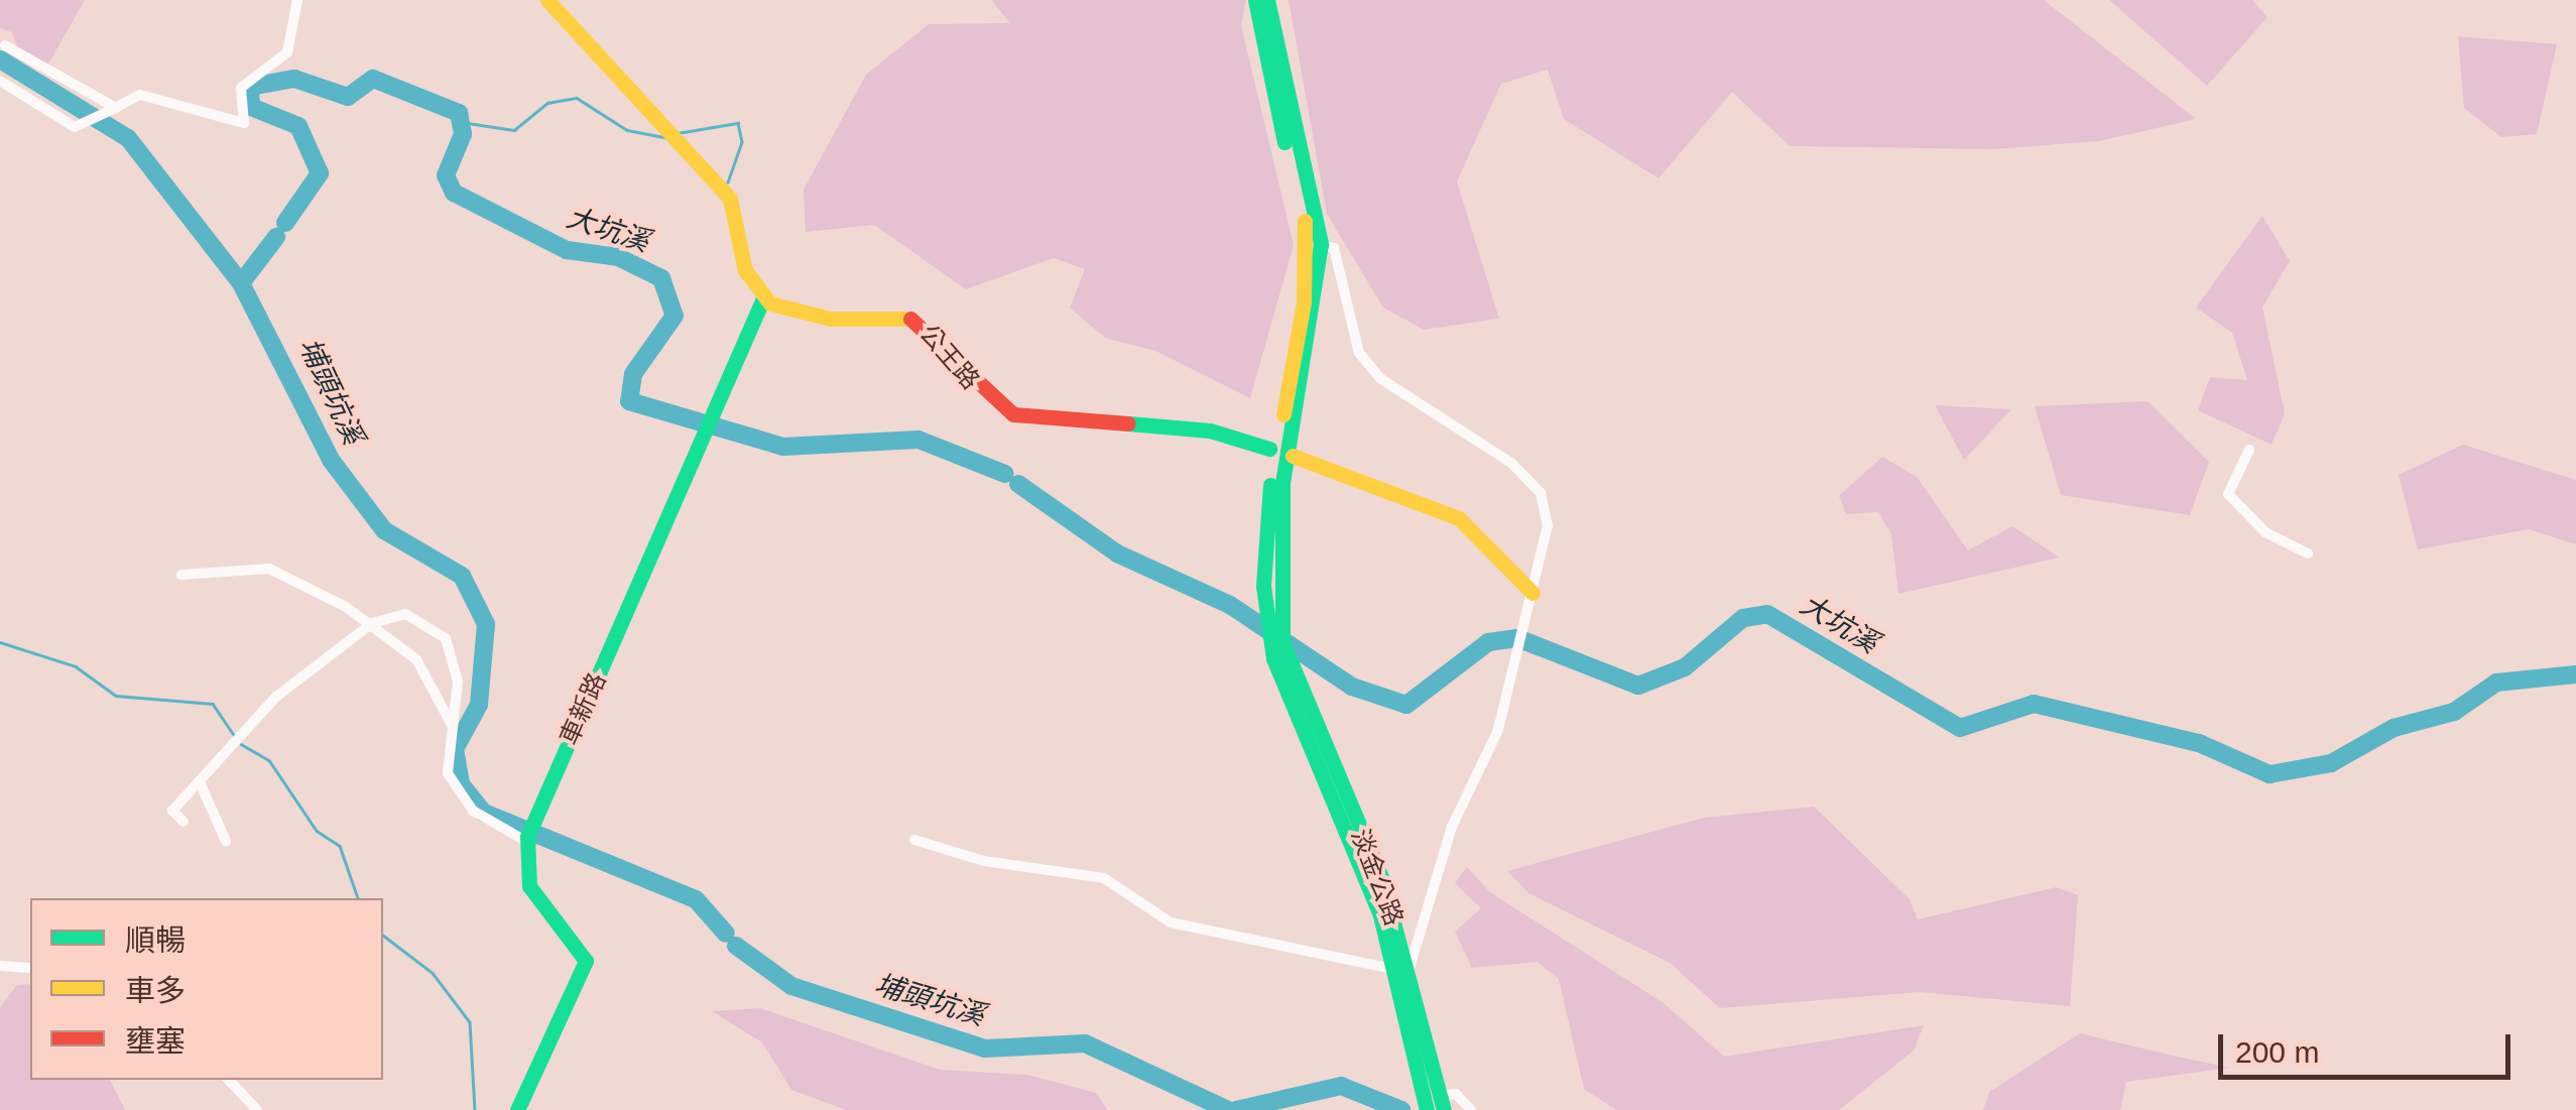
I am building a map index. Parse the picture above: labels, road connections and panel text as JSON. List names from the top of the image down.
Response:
{
  "streets": {
    "street": ["公王路", "車新路", "淡金公路"]
  },
  "crossings": [
    ["公王路", "車新路"],
    ["公王路", "淡金公路"]
  ],
  "water": ["大坑溪", "埔頭坑溪"],
  "legend": ["順暢", "車多", "壅塞"],
  "scale_bar": "200 m"
}
